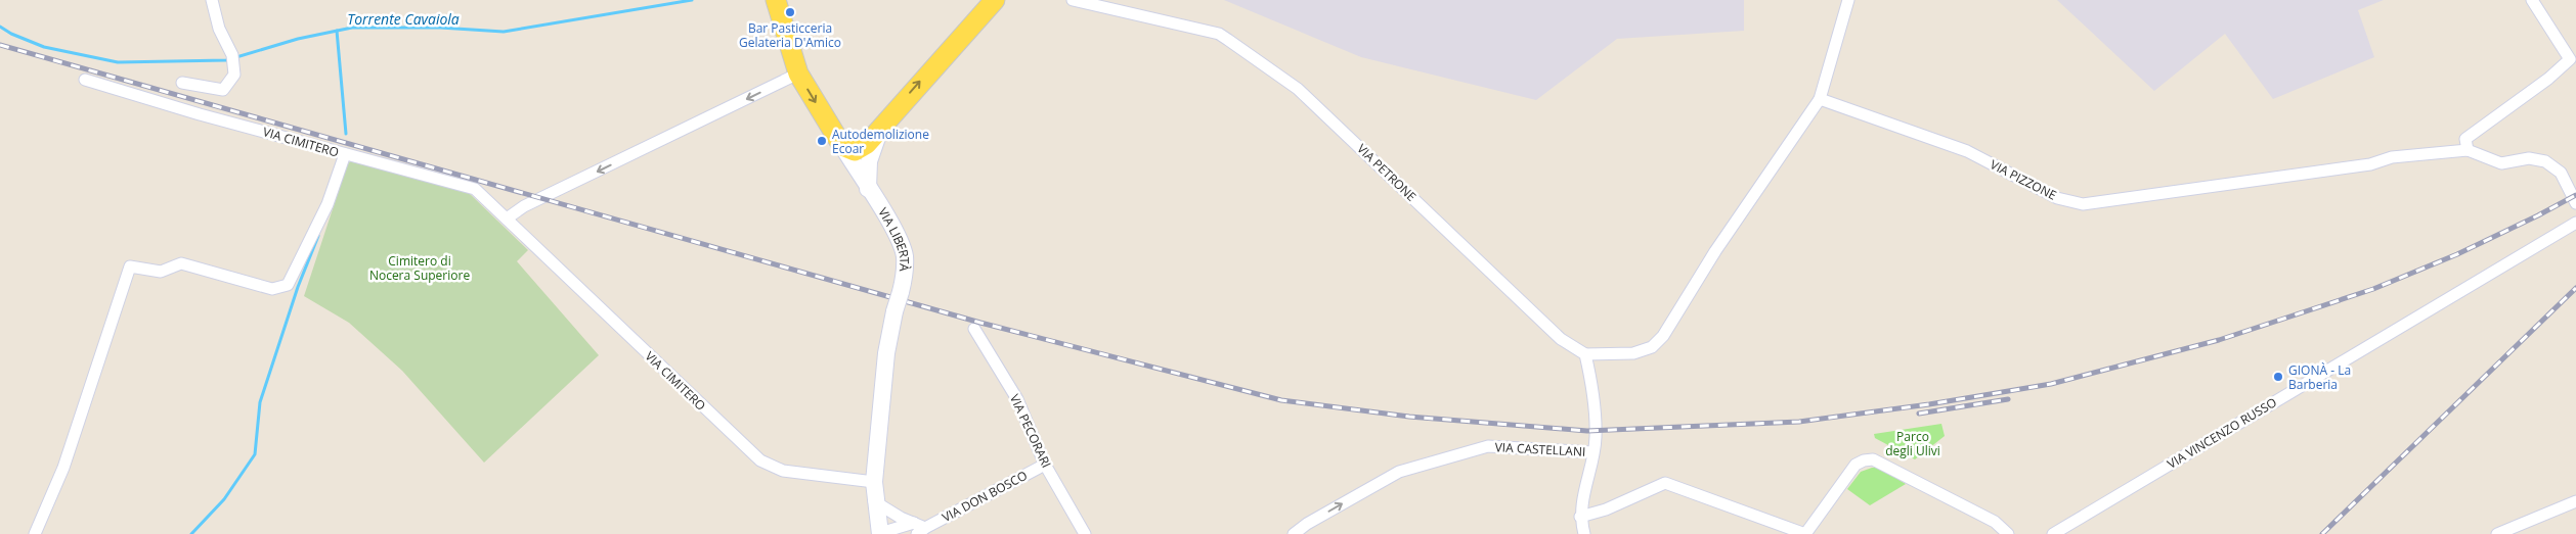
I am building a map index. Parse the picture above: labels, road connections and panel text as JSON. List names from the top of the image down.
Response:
{
  "streets": {
    "main road": ["VIA LIBERTÀ"],
    "street": [
      "VIA CIMITERO",
      "VIA PETRONE",
      "VIA PIZZONE",
      "VIA PECORARI",
      "VIA VINCENZO RUSSO",
      "VIA CASTELLANI",
      "VIA DON BOSCO"
    ]
  },
  "crossings": [
    ["VIA CIMITERO", "VIA LIBERTÀ"],
    ["VIA LIBERTÀ", "VIA DON BOSCO"],
    ["VIA PECORARI", "VIA DON BOSCO"]
  ],
  "one_way": ["VIA CASTELLANI"],
  "water": ["Torrente Cavaiola"],
  "parks": ["Cimitero di Nocera Superiore", "Parco degli Ulivi"],
  "places": ["Bar Pasticceria Gelateria D'Amico", "Autodemolizione Ecoar", "GIONÀ - La Barberia"]
}
